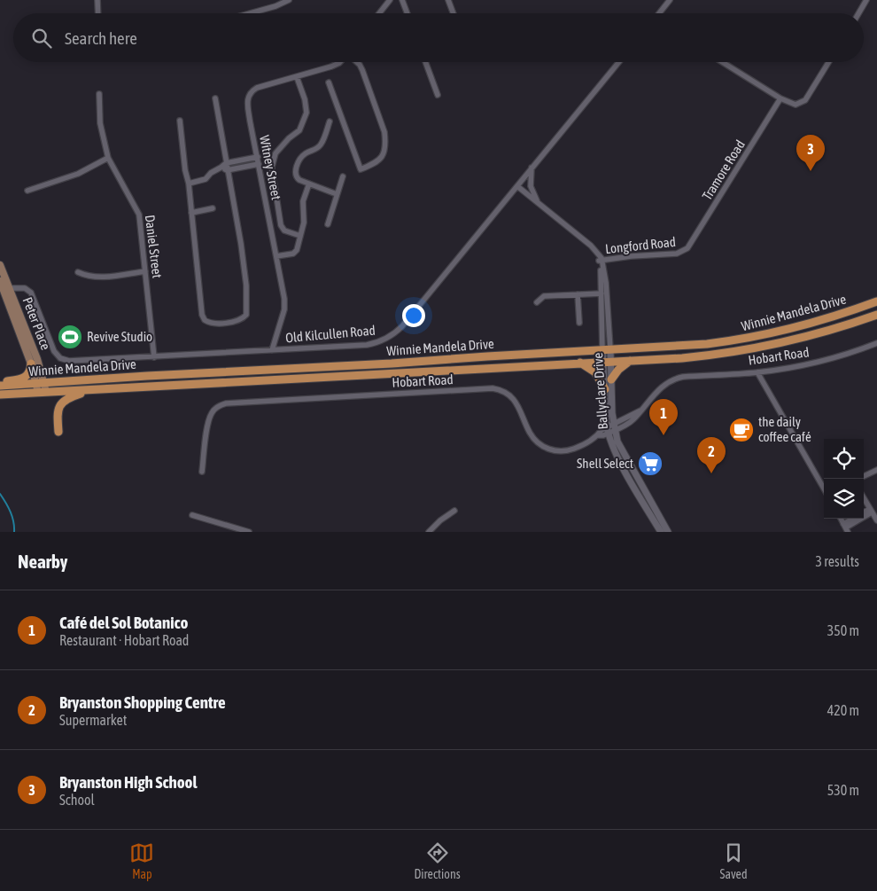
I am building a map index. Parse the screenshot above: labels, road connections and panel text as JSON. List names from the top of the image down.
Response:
{
  "streets": {
    "main road": ["Winnie Mandela Drive", "Peter Place"],
    "street": [
      "Witney Street",
      "Tramore Road",
      "Longford Road",
      "Daniel Street",
      "Old Kilcullen Road",
      "Hobart Road",
      "Ballyclare Drive"
    ]
  },
  "crossings": [
    ["Witney Street", "Old Kilcullen Road"],
    ["Tramore Road", "Longford Road"],
    ["Longford Road", "Ballyclare Drive"],
    ["Daniel Street", "Old Kilcullen Road"],
    ["Winnie Mandela Drive", "Peter Place"],
    ["Winnie Mandela Drive", "Ballyclare Drive"],
    ["Peter Place", "Old Kilcullen Road"],
    ["Hobart Road", "Ballyclare Drive"]
  ],
  "places": {
    "sports": ["Revive Studio"],
    "cafe": ["the daily coffee café"],
    "supermarket": ["Shell Select"]
  },
  "page": {
    "search": "Search here",
    "pins": ["3", "1", "2"],
    "heading": ["Nearby", "3 results"],
    "list": [
      {
        "mark": "1",
        "name": "Café del Sol Botanico",
        "note": "Restaurant · Hobart Road",
        "value": "350 m"
      },
      {
        "mark": "2",
        "name": "Bryanston Shopping Centre",
        "note": "Supermarket",
        "value": "420 m"
      },
      {
        "mark": "3",
        "name": "Bryanston High School",
        "note": "School",
        "value": "530 m"
      }
    ],
    "nav": ["Map", "Directions", "Saved"]
  }
}
